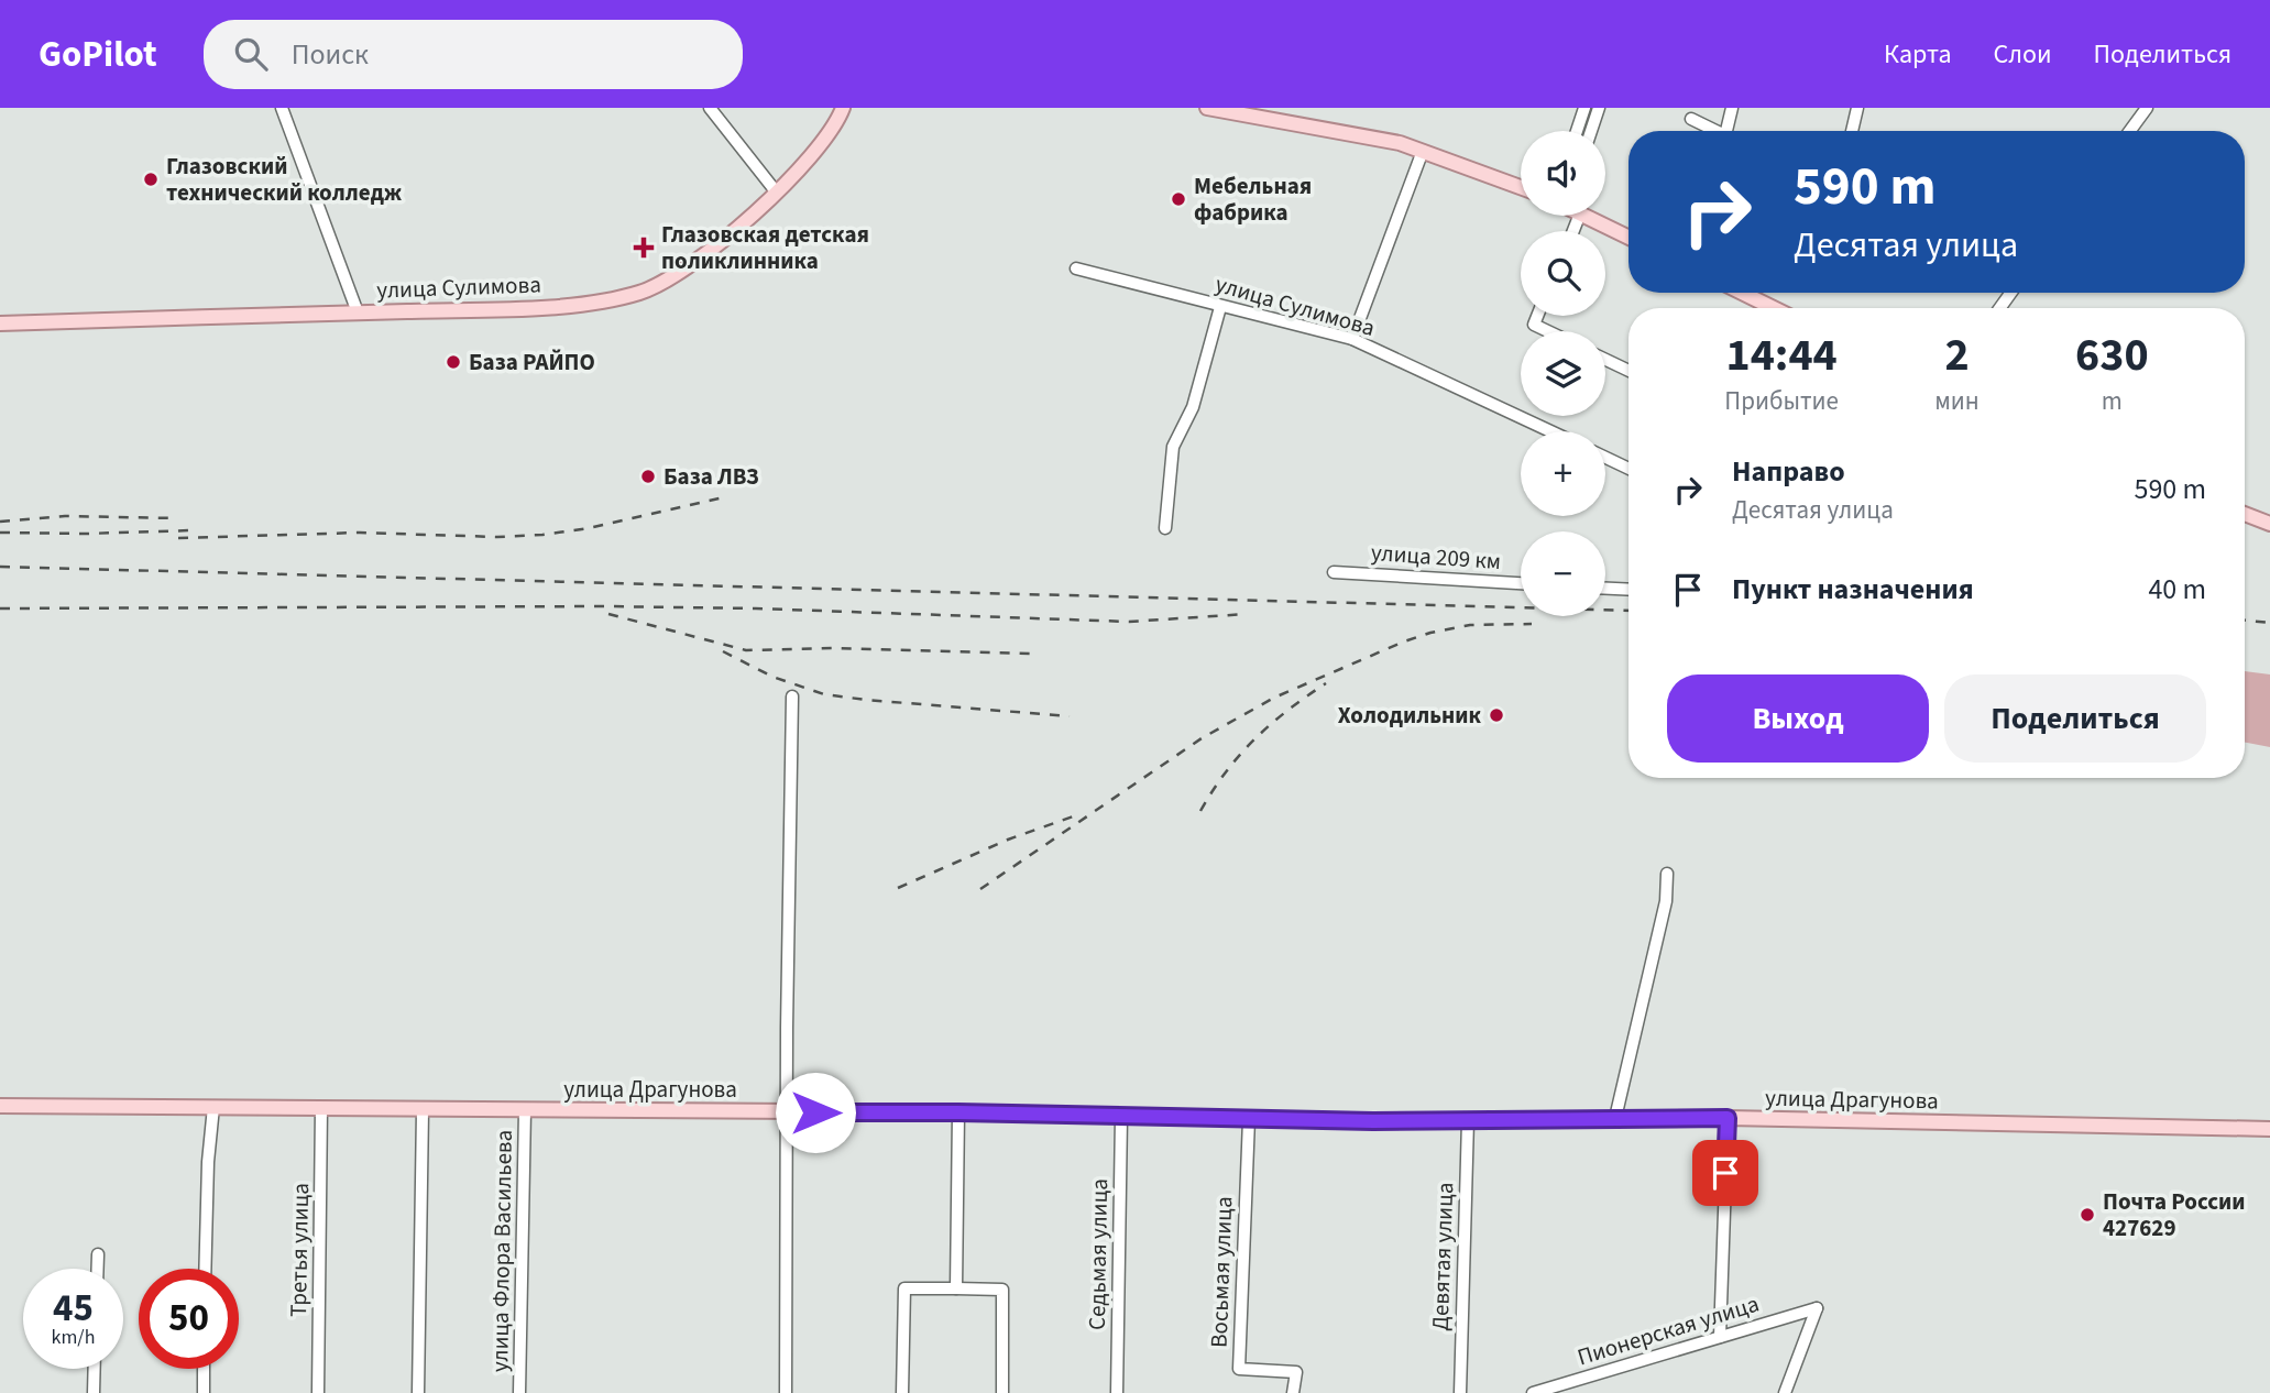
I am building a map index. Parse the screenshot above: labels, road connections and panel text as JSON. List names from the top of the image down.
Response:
{
  "streets": {
    "main road": ["улица Сулимова", "улица Драгунова"],
    "street": [
      "улица 209 км",
      "Третья улица",
      "улица Флора Васильева",
      "Седьмая улица",
      "Девятая улица",
      "Восьмая улица",
      "Пионерская улица"
    ]
  },
  "crossings": [
    ["улица Драгунова", "Третья улица"],
    ["улица Драгунова", "улица Флора Васильева"],
    ["улица Драгунова", "Седьмая улица"],
    ["улица Драгунова", "Девятая улица"],
    ["улица Драгунова", "Восьмая улица"]
  ],
  "places": {
    "other": [
      "Глазовский технический колледж",
      "Мебельная фабрика",
      "База РАЙПО",
      "База ЛВЗ",
      "Холодильник",
      "Почта России 427629"
    ],
    "health": ["Глазовская детская поликлинника"]
  },
  "page": {
    "header": "GoPilot",
    "search": "Поиск",
    "nav": ["Карта", "Слои", "Поделиться"],
    "map_buttons": ["+", "−"],
    "turn": ["590 m", "Десятая улица"],
    "eta": [
      "14:44",
      "Прибытие",
      "2",
      "мин",
      "630",
      "m"
    ],
    "list": [
      {
        "name": "Направо",
        "note": "Десятая улица",
        "value": "590 m"
      },
      {
        "name": "Пункт назначения",
        "value": "40 m"
      }
    ],
    "buttons": ["Выход", "Поделиться"],
    "speed": "45 km/h",
    "limit": "50"
  }
}
